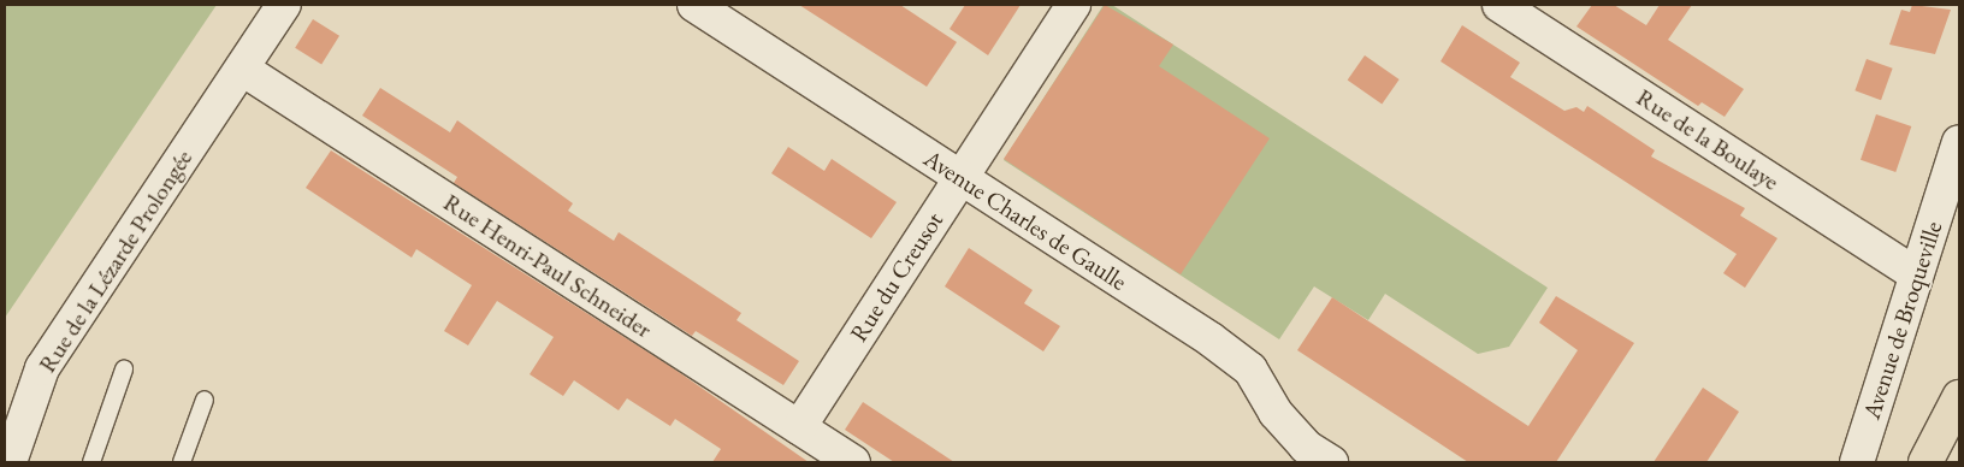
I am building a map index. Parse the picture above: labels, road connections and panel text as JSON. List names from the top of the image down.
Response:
{
  "streets": {
    "street": [
      "Rue de la Boulaye",
      "Avenue Charles de Gaulle",
      "Rue de la Lézarde Prolongée",
      "Rue Henri-Paul Schneider",
      "Rue du Creusot",
      "Avenue de Broqueville"
    ]
  },
  "crossings": [
    ["Rue de la Boulaye", "Avenue de Broqueville"],
    ["Avenue Charles de Gaulle", "Rue du Creusot"],
    ["Rue de la Lézarde Prolongée", "Rue Henri-Paul Schneider"],
    ["Rue Henri-Paul Schneider", "Rue du Creusot"]
  ]
}
